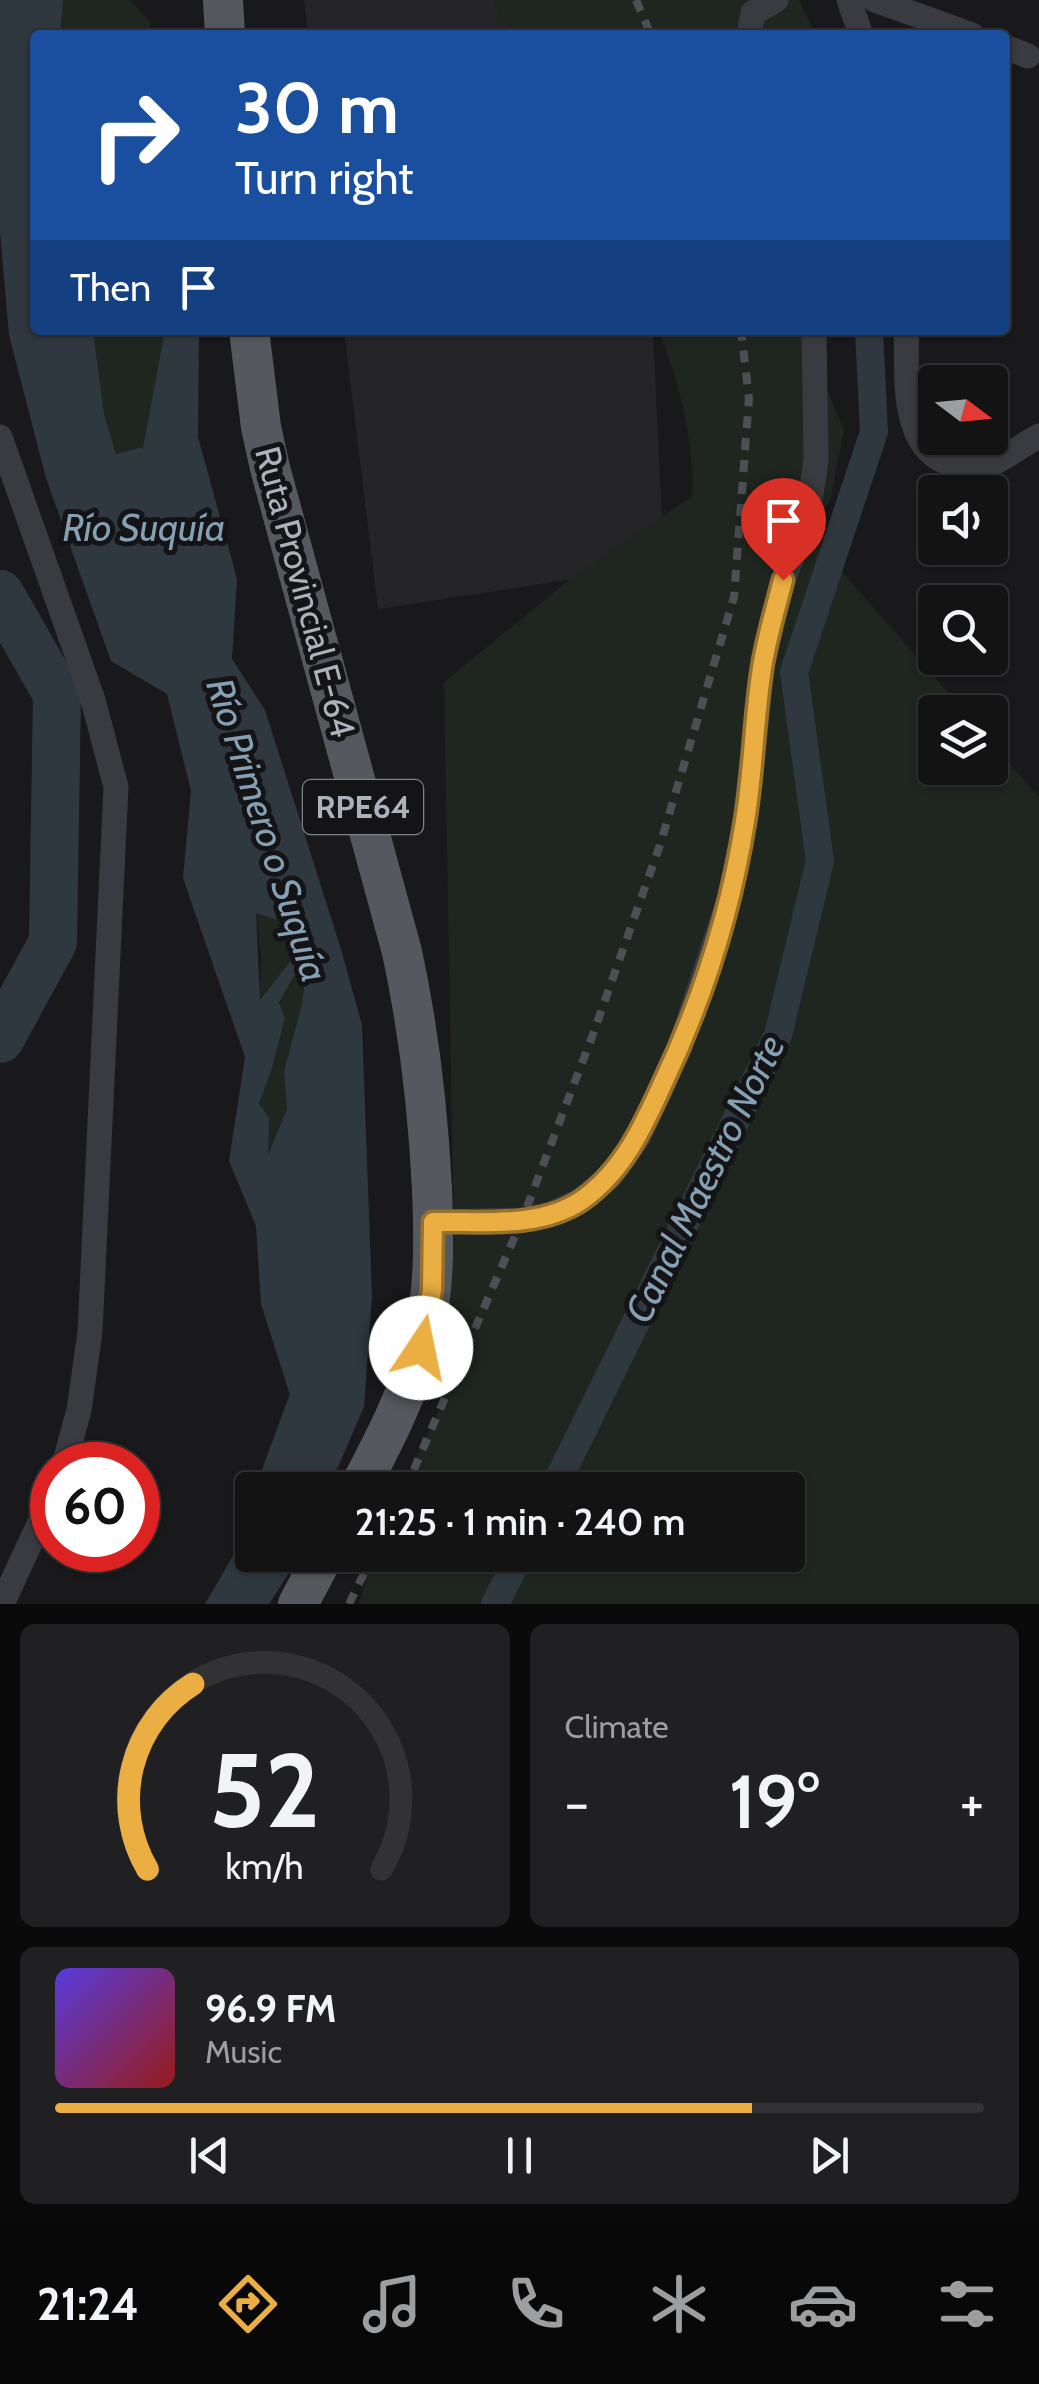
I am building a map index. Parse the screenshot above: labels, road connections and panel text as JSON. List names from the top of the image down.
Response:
{
  "streets": {
    "main road": ["Ruta Provincial E-64", "RPE64"]
  },
  "water": ["Río Suquía", "Río Primero o Suquía", "Canal Maestro Norte"],
  "north": "right",
  "page": {
    "turn": ["30 m", "Turn right"],
    "then": "Then",
    "limit": "60",
    "trip": "21:25 · 1 min · 240 m",
    "tile": "Climate",
    "heat": ["−", "19°", "+"],
    "song": ["96.9 FM", "Music"],
    "tabs": "21:24",
    "gauge": ["52", "km/h"]
  }
}
